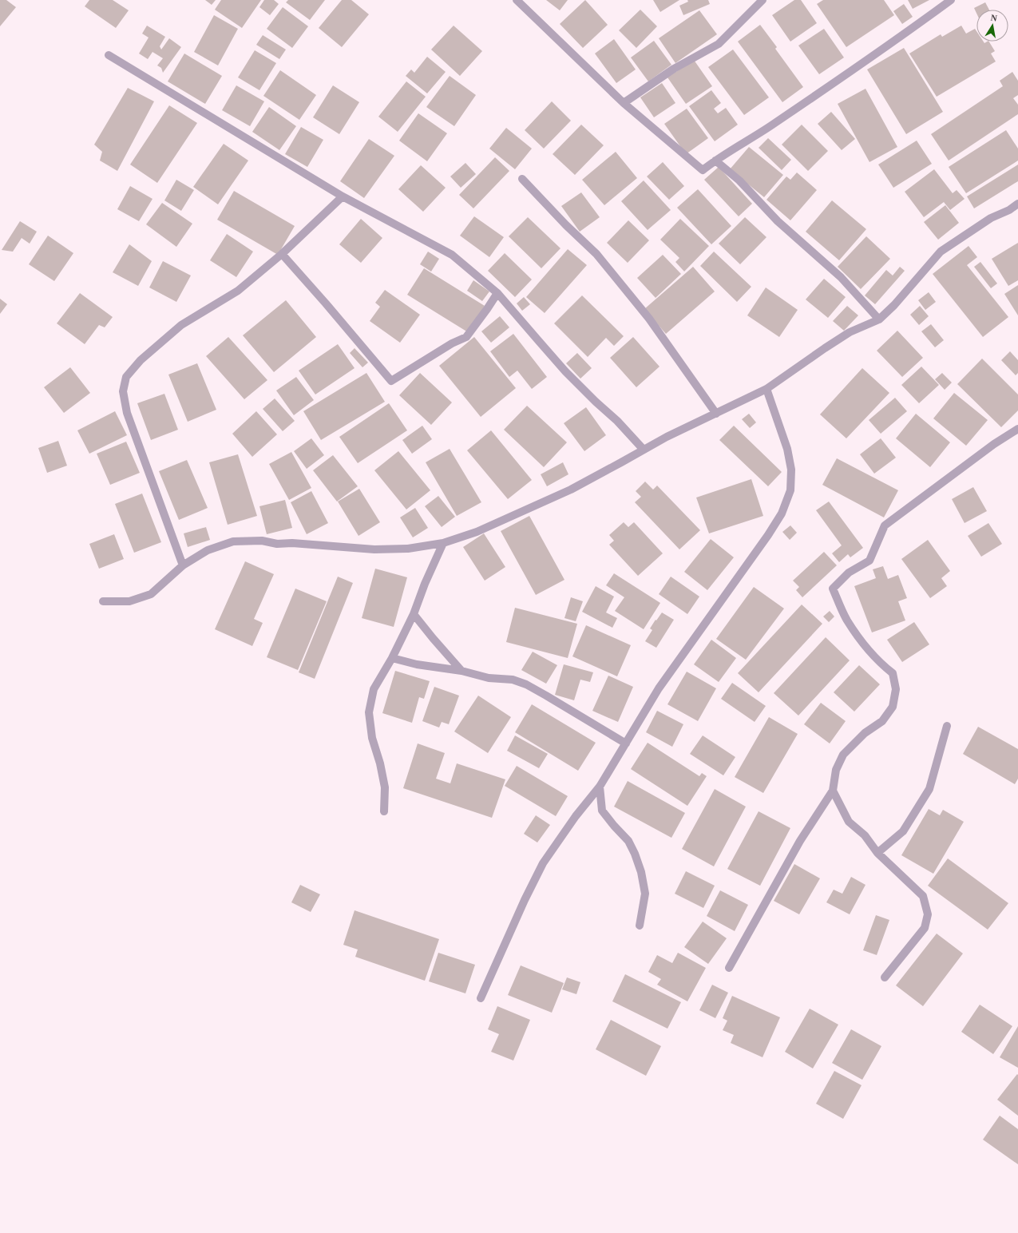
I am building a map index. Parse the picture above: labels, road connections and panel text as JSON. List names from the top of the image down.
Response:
{
  "north": "top"
}
